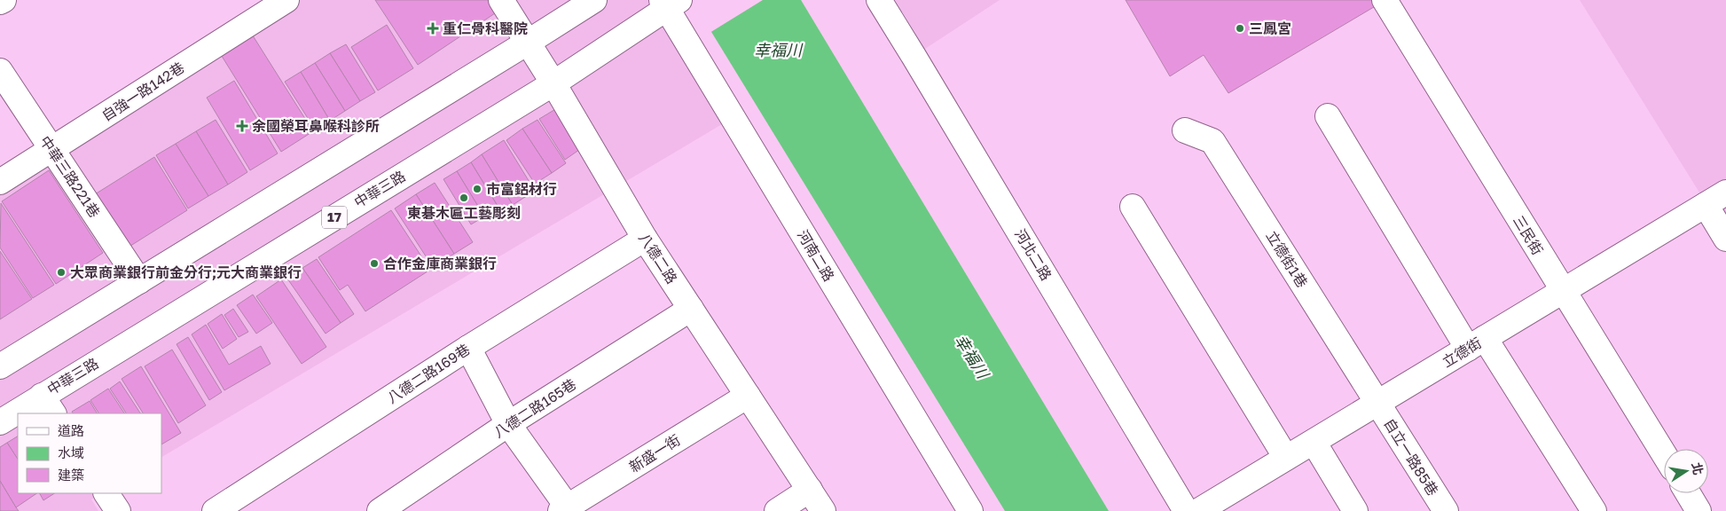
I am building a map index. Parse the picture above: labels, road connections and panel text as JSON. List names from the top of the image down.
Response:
{
  "streets": {
    "street": [
      "自強一路142巷",
      "中華三路221巷",
      "中華三路",
      "17",
      "三民街",
      "河北二路",
      "河南二路",
      "八德二路",
      "立德街1巷",
      "立德街",
      "八德二路169巷",
      "八德二路165巷",
      "新盛一街",
      "自立一路85巷"
    ]
  },
  "crossings": [
    ["自強一路142巷", "中華三路221巷"],
    ["中華三路", "河南二路"],
    ["中華三路", "八德二路"],
    ["三民街", "立德街"],
    ["八德二路", "八德二路169巷"],
    ["八德二路", "八德二路165巷"],
    ["八德二路", "新盛一街"],
    ["立德街1巷", "立德街"],
    ["立德街1巷", "自立一路85巷"],
    ["立德街", "自立一路85巷"]
  ],
  "water": ["幸福川"],
  "places": {
    "health": ["重仁骨科醫院", "余國榮耳鼻喉科診所"],
    "other": [
      "三鳳宮",
      "市富鋁材行",
      "東碁木匾工藝彫刻",
      "合作金庫商業銀行",
      "大眾商業銀行前金分行;元大商業銀行"
    ]
  },
  "legend": ["道路", "水域", "建築"],
  "north": "right"
}
